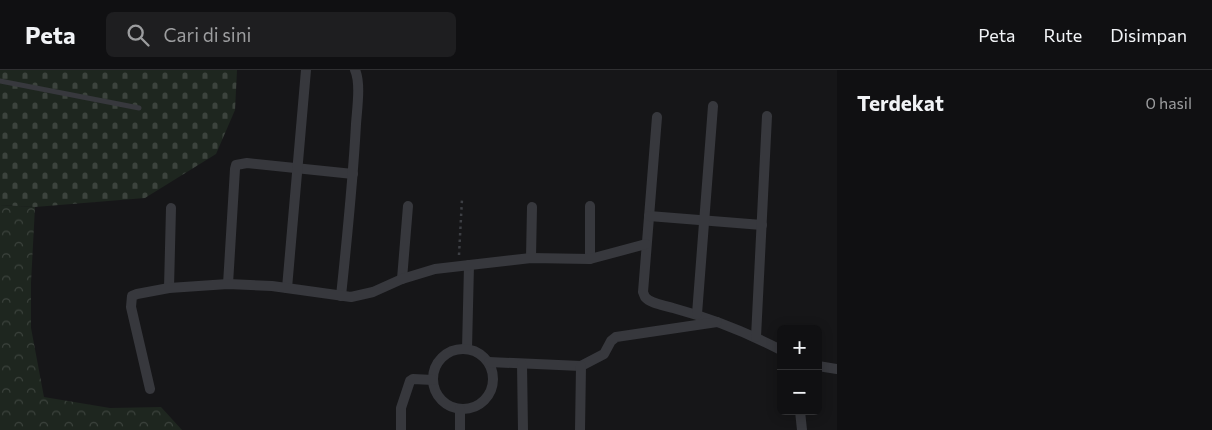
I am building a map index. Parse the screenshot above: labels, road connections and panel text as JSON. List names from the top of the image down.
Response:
{
  "page": {
    "header": "Peta",
    "search": "Cari di sini",
    "nav": ["Peta", "Rute", "Disimpan"],
    "heading": ["Terdekat", "0 hasil"],
    "map_buttons": ["+", "−"]
  }
}
